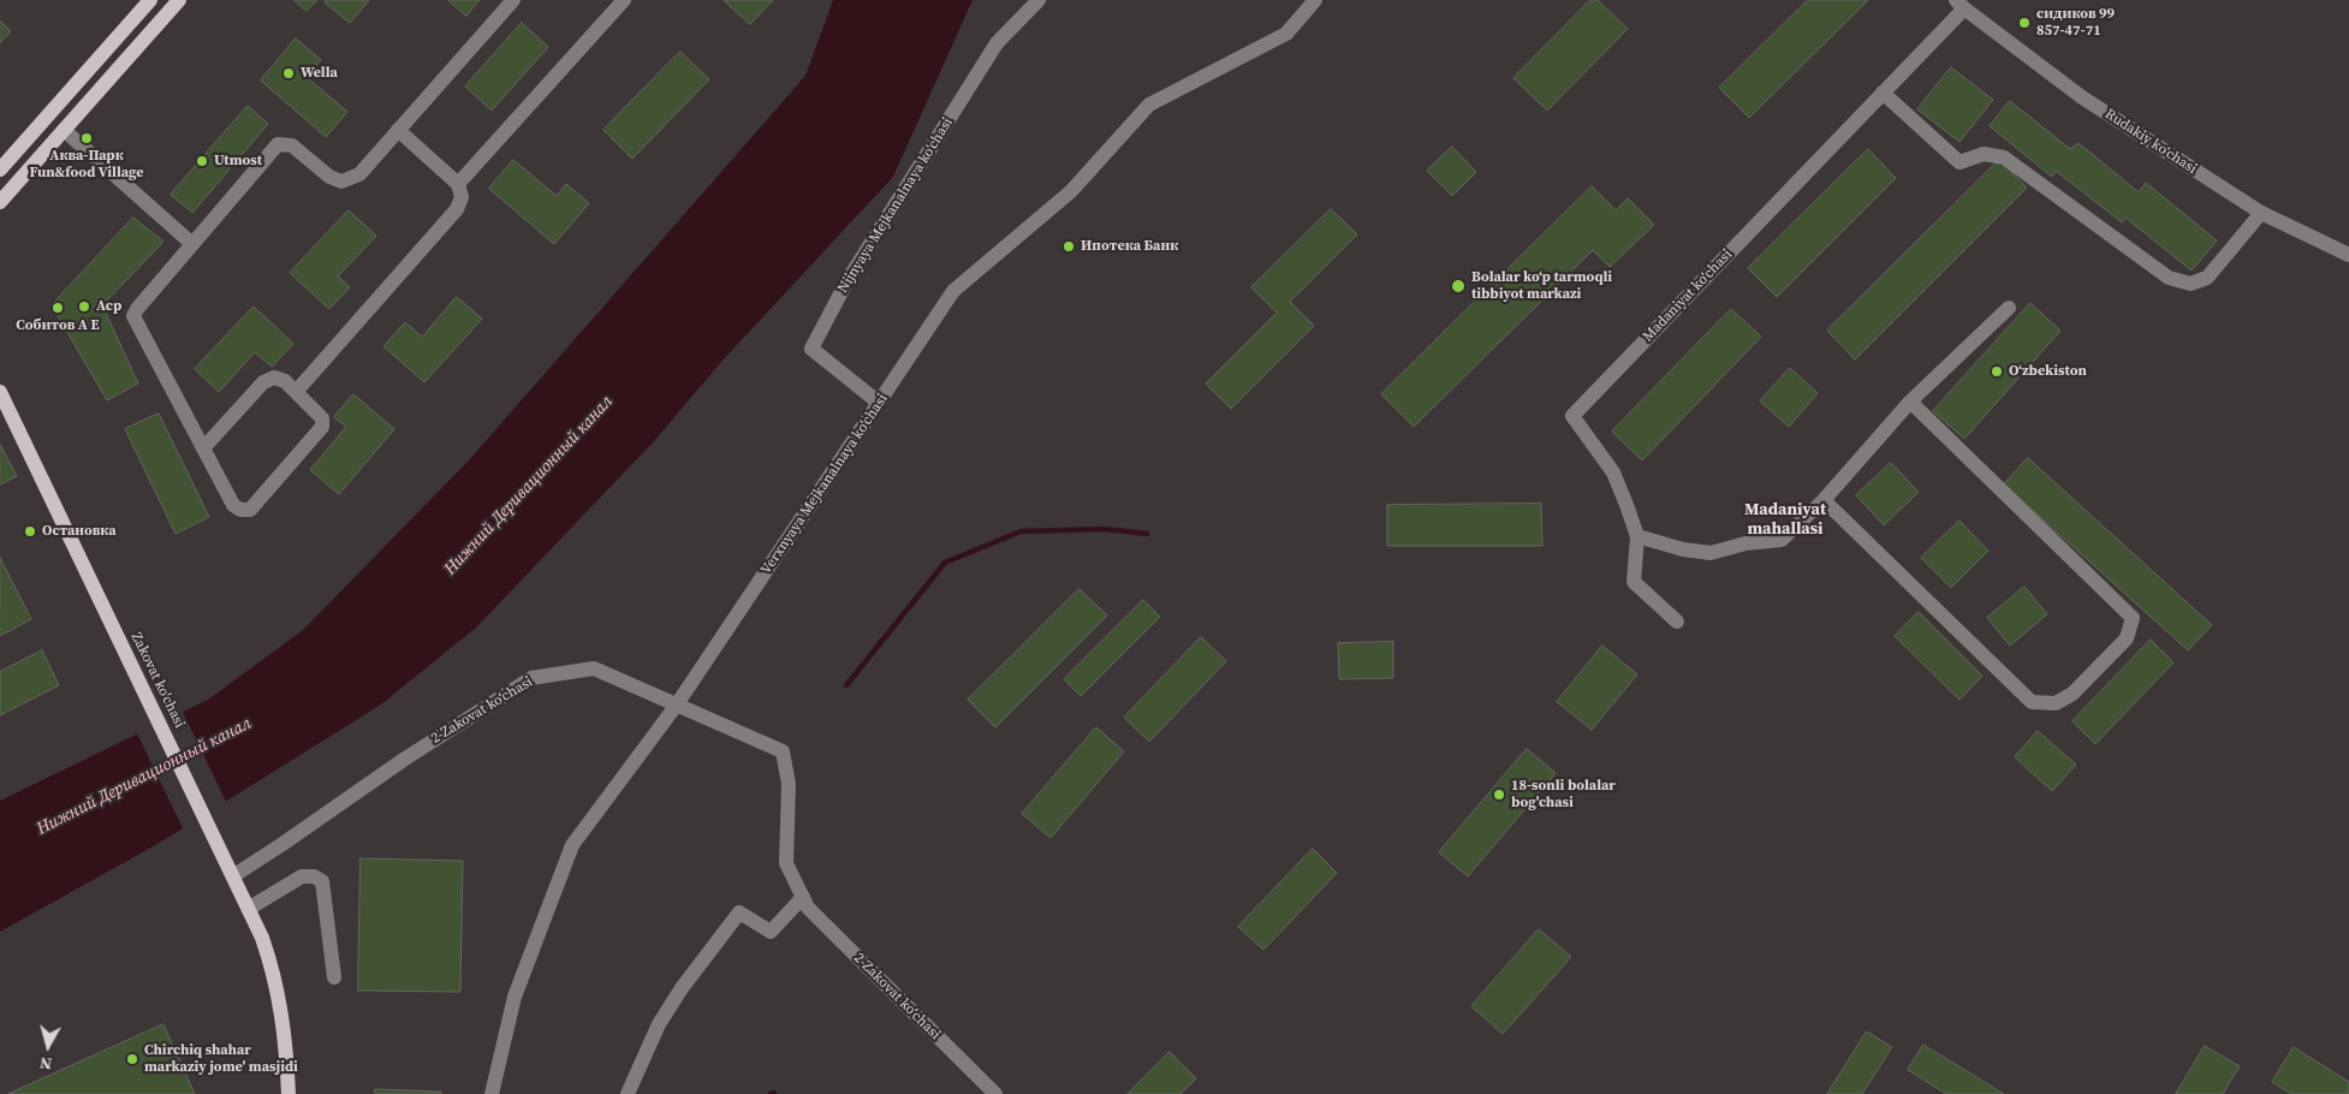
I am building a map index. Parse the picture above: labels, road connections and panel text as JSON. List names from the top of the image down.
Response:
{
  "streets": {
    "main road": ["Zakovat ko'chasi"],
    "street": [
      "Rudakiy ko‘chasi",
      "Nijnyaya Mejkanalnaya ko‘chasi",
      "Madaniyat ko‘chasi",
      "Verxnyaya Mejkanalnaya ko‘chasi",
      "2-Zakovat ko‘chasi"
    ]
  },
  "crossings": [
    ["Rudakiy ko‘chasi", "Madaniyat ko‘chasi"],
    ["Nijnyaya Mejkanalnaya ko‘chasi", "Verxnyaya Mejkanalnaya ko‘chasi"],
    ["Verxnyaya Mejkanalnaya ko‘chasi", "2-Zakovat ko‘chasi"],
    ["Zakovat ko'chasi", "2-Zakovat ko‘chasi"]
  ],
  "districts": ["Madaniyat mahallasi"],
  "water": ["Нижний Деривационный канал"],
  "places": [
    "сидиков 99 857-47-71",
    "Wella",
    "Аква-Парк Fun&food Village",
    "Utmost",
    "Ипотека Банк",
    "Bolalar ko‘p tarmoqli tibbiyot markazi",
    "Аср",
    "Собитов А Е",
    "Oʻzbekiston",
    "Остановка",
    "18-sonli bolalar bog'chasi",
    "Chirchiq shahar markaziy jome' masjidi"
  ],
  "north": "bottom"
}
